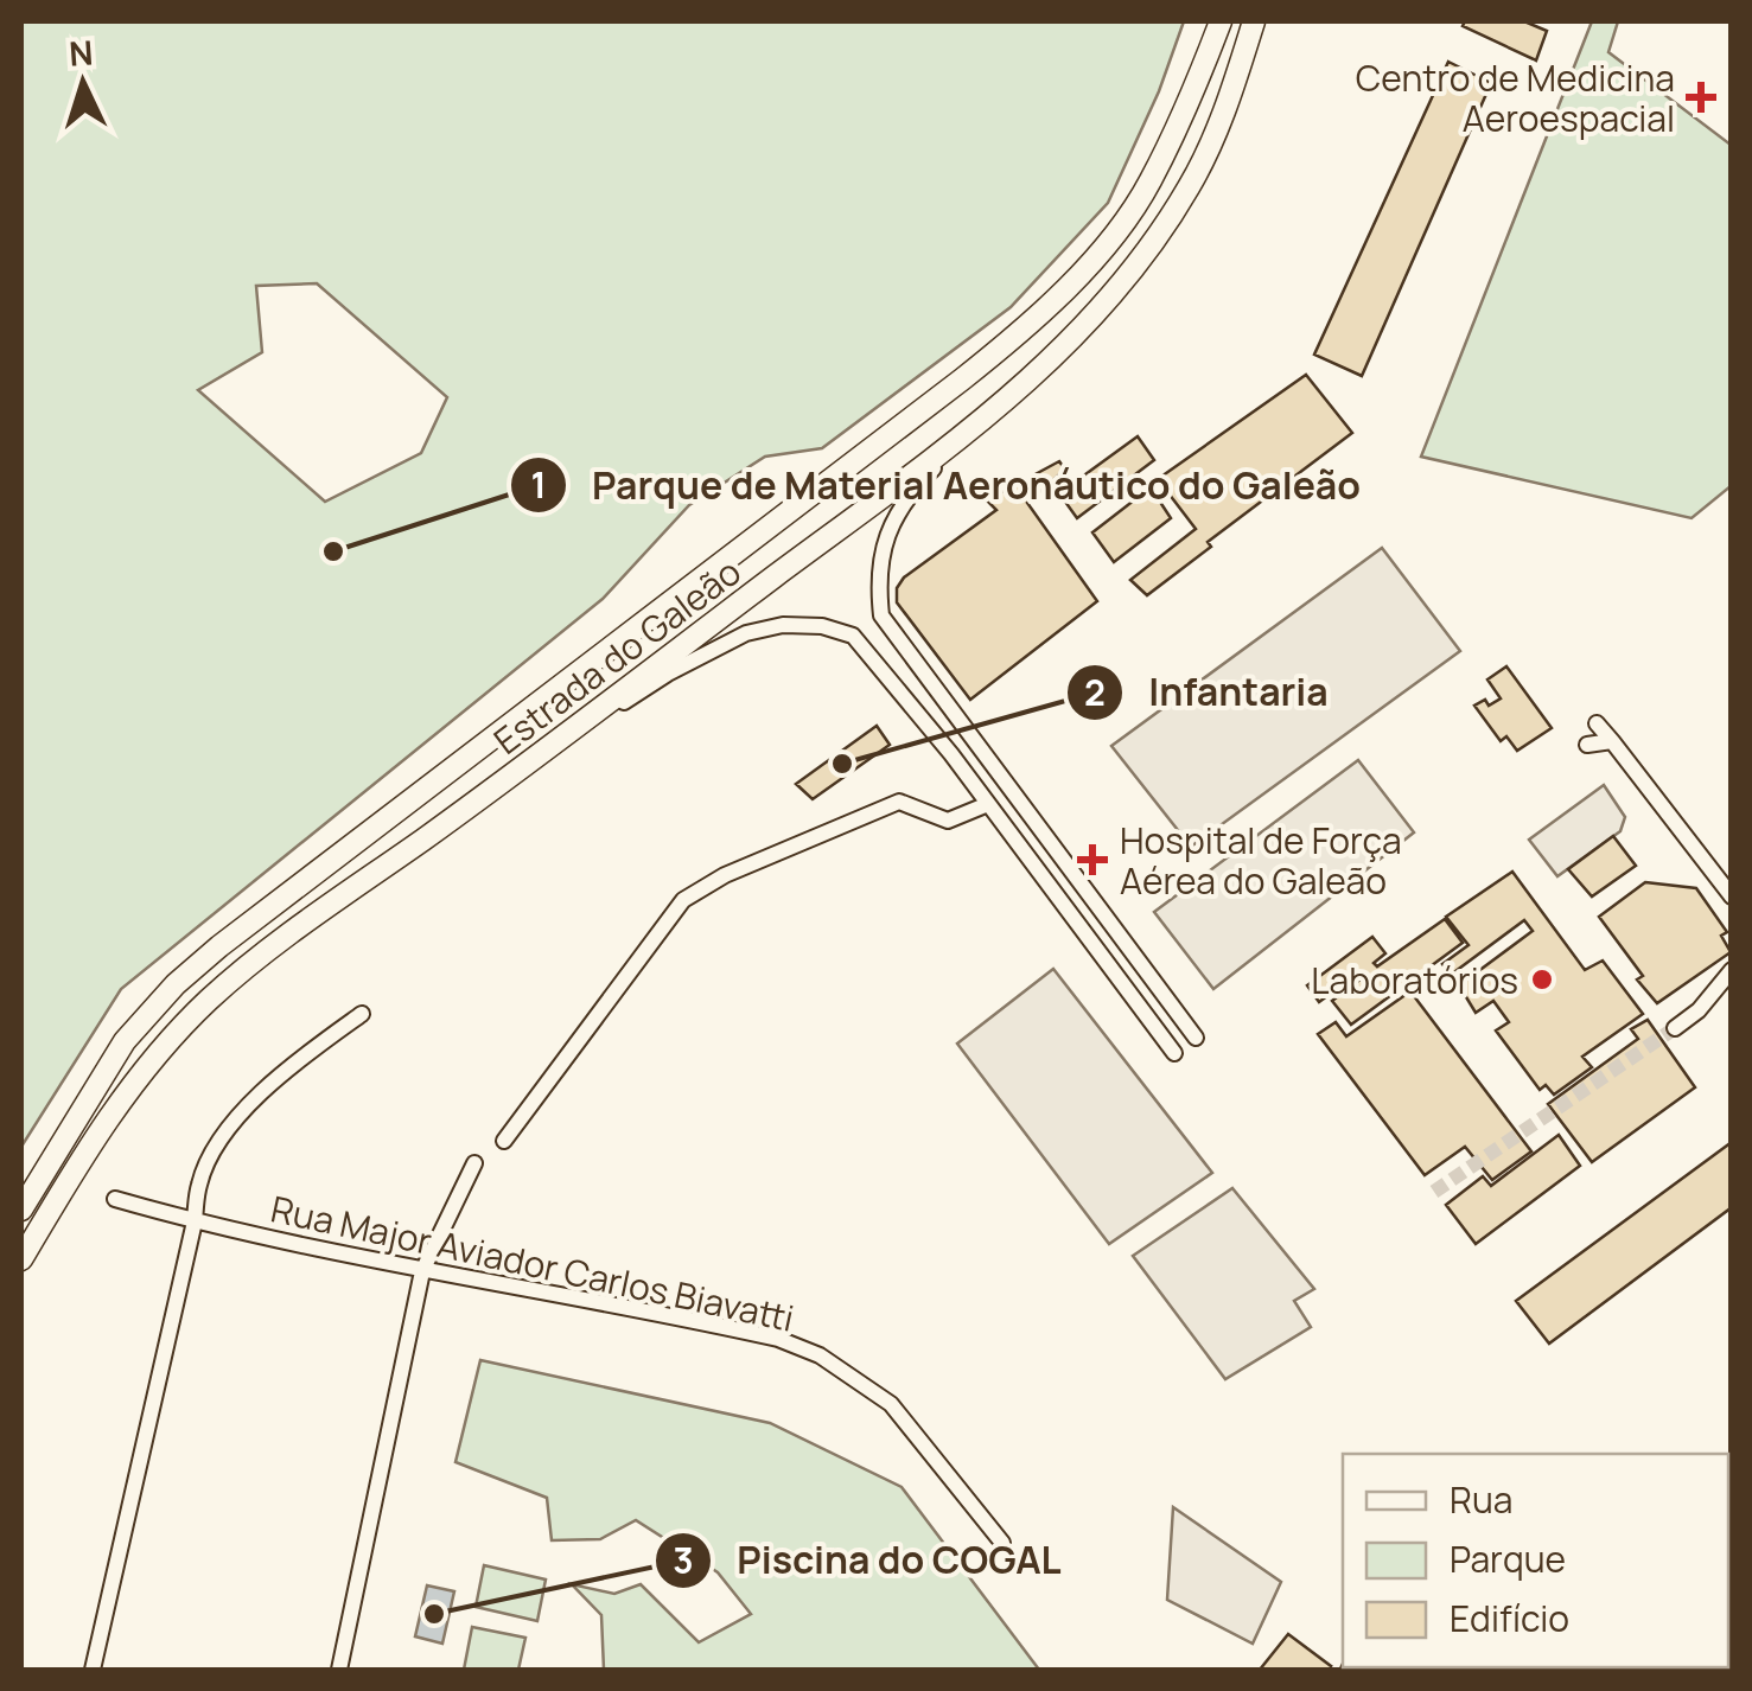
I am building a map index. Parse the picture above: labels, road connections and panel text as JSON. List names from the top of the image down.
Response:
{
  "streets": {
    "main road": ["Estrada do Galeão"],
    "street": ["Rua Major Aviador Carlos Biavatti"]
  },
  "places": {
    "health": ["Centro de Medicina Aeroespacial", "Hospital de Força Aérea do Galeão"],
    "other": [
      "Parque de Material Aeronáutico do Galeão",
      "Infantaria",
      "Laboratórios",
      "Piscina do COGAL"
    ]
  },
  "legend": ["Rua", "Parque", "Edifício"],
  "north": "top"
}
